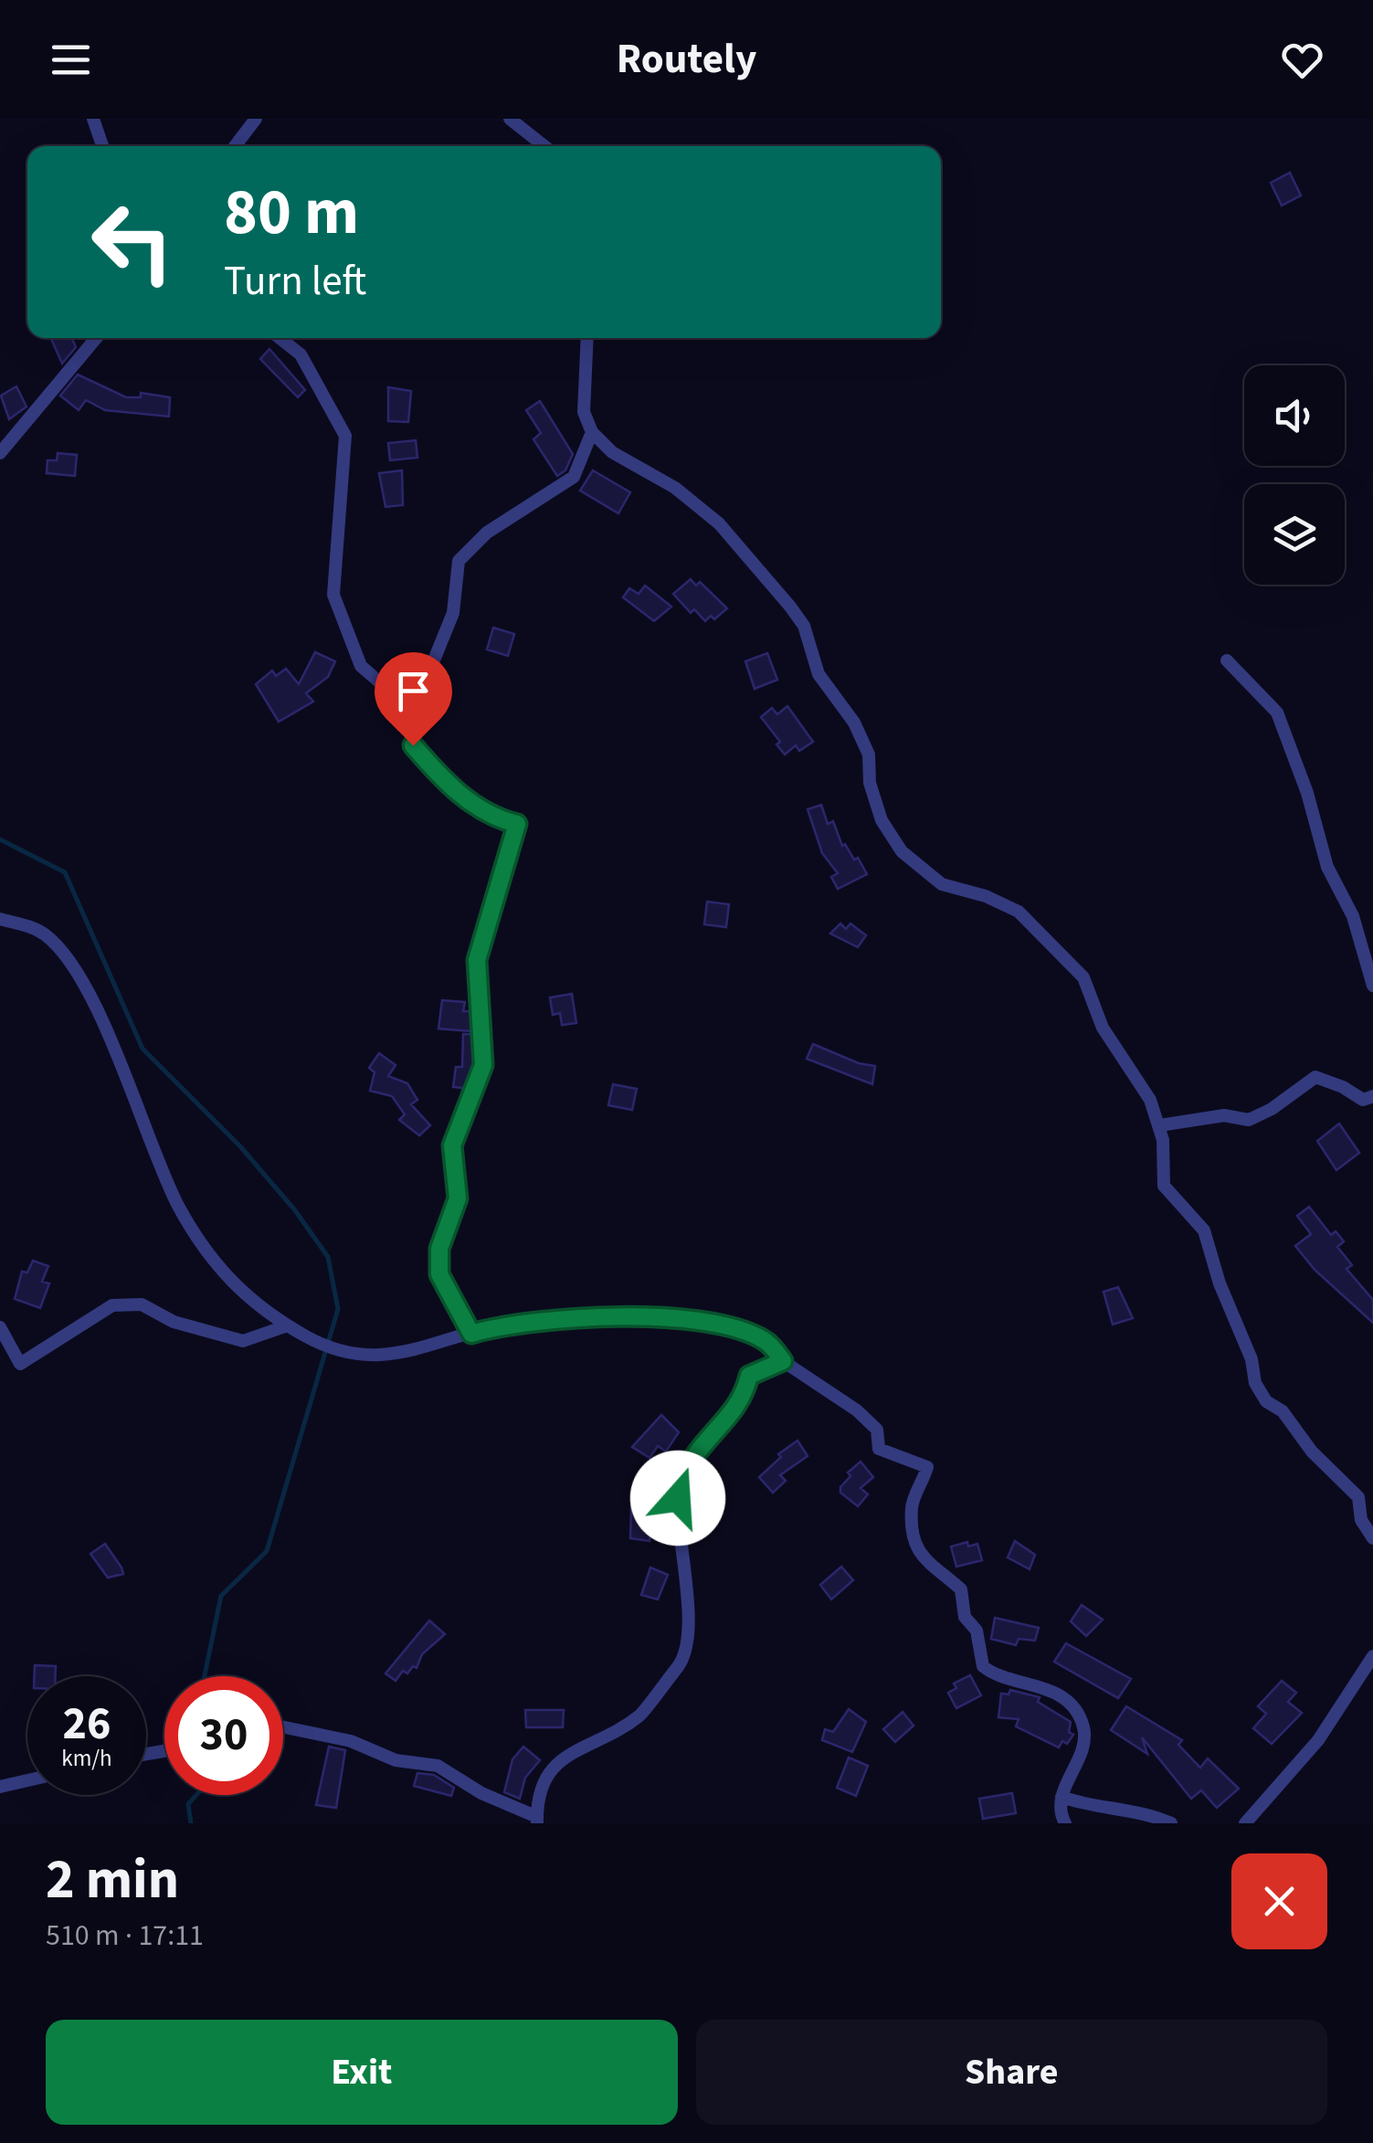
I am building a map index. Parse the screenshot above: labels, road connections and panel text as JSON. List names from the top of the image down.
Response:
{
  "page": {
    "header": "Routely",
    "turn": ["80 m", "Turn left"],
    "speed": "26 km/h",
    "limit": "30",
    "heading": ["2 min", "510 m · 17:11"],
    "buttons": ["Exit", "Share"]
  }
}
